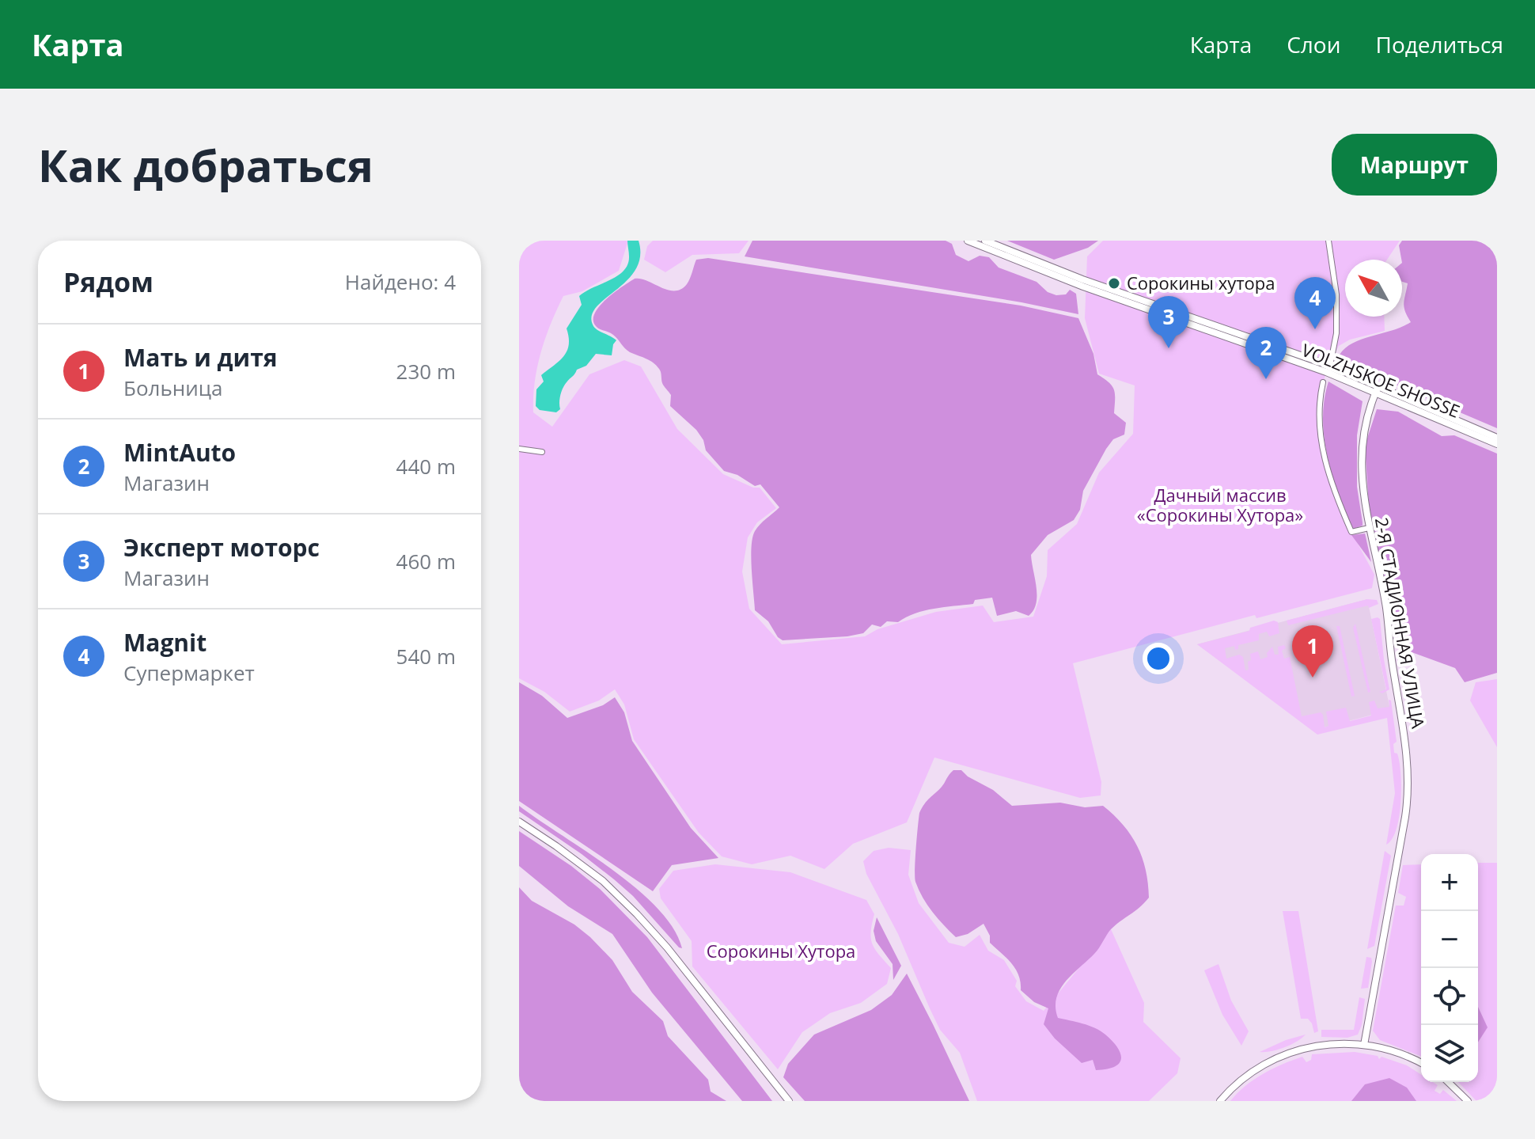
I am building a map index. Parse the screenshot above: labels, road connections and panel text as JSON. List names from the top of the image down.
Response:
{
  "streets": {
    "main road": ["VOLZHSKOE SHOSSE", "2-Я СТАДИОННАЯ УЛИЦА"]
  },
  "crossings": [
    ["VOLZHSKOE SHOSSE", "2-Я СТАДИОННАЯ УЛИЦА"]
  ],
  "parks": ["Дачный массив «Сорокины Хутора»", "Сорокины Хутора"],
  "places": ["Сорокины хутора"],
  "north": "top left",
  "page": {
    "header": "Карта",
    "nav": ["Карта", "Слои", "Поделиться"],
    "buttons": "Маршрут",
    "title": "Как добраться",
    "heading": ["Рядом", "Найдено: 4"],
    "pins": [
      "4",
      "3",
      "2",
      "1"
    ],
    "list": [
      {
        "mark": "1",
        "name": "Мать и дитя",
        "note": "Больница",
        "value": "230 m"
      },
      {
        "mark": "2",
        "name": "MintAuto",
        "note": "Магазин",
        "value": "440 m"
      },
      {
        "mark": "3",
        "name": "Эксперт моторс",
        "note": "Магазин",
        "value": "460 m"
      },
      {
        "mark": "4",
        "name": "Magnit",
        "note": "Супермаркет",
        "value": "540 m"
      }
    ],
    "map_buttons": ["+", "−"]
  }
}
